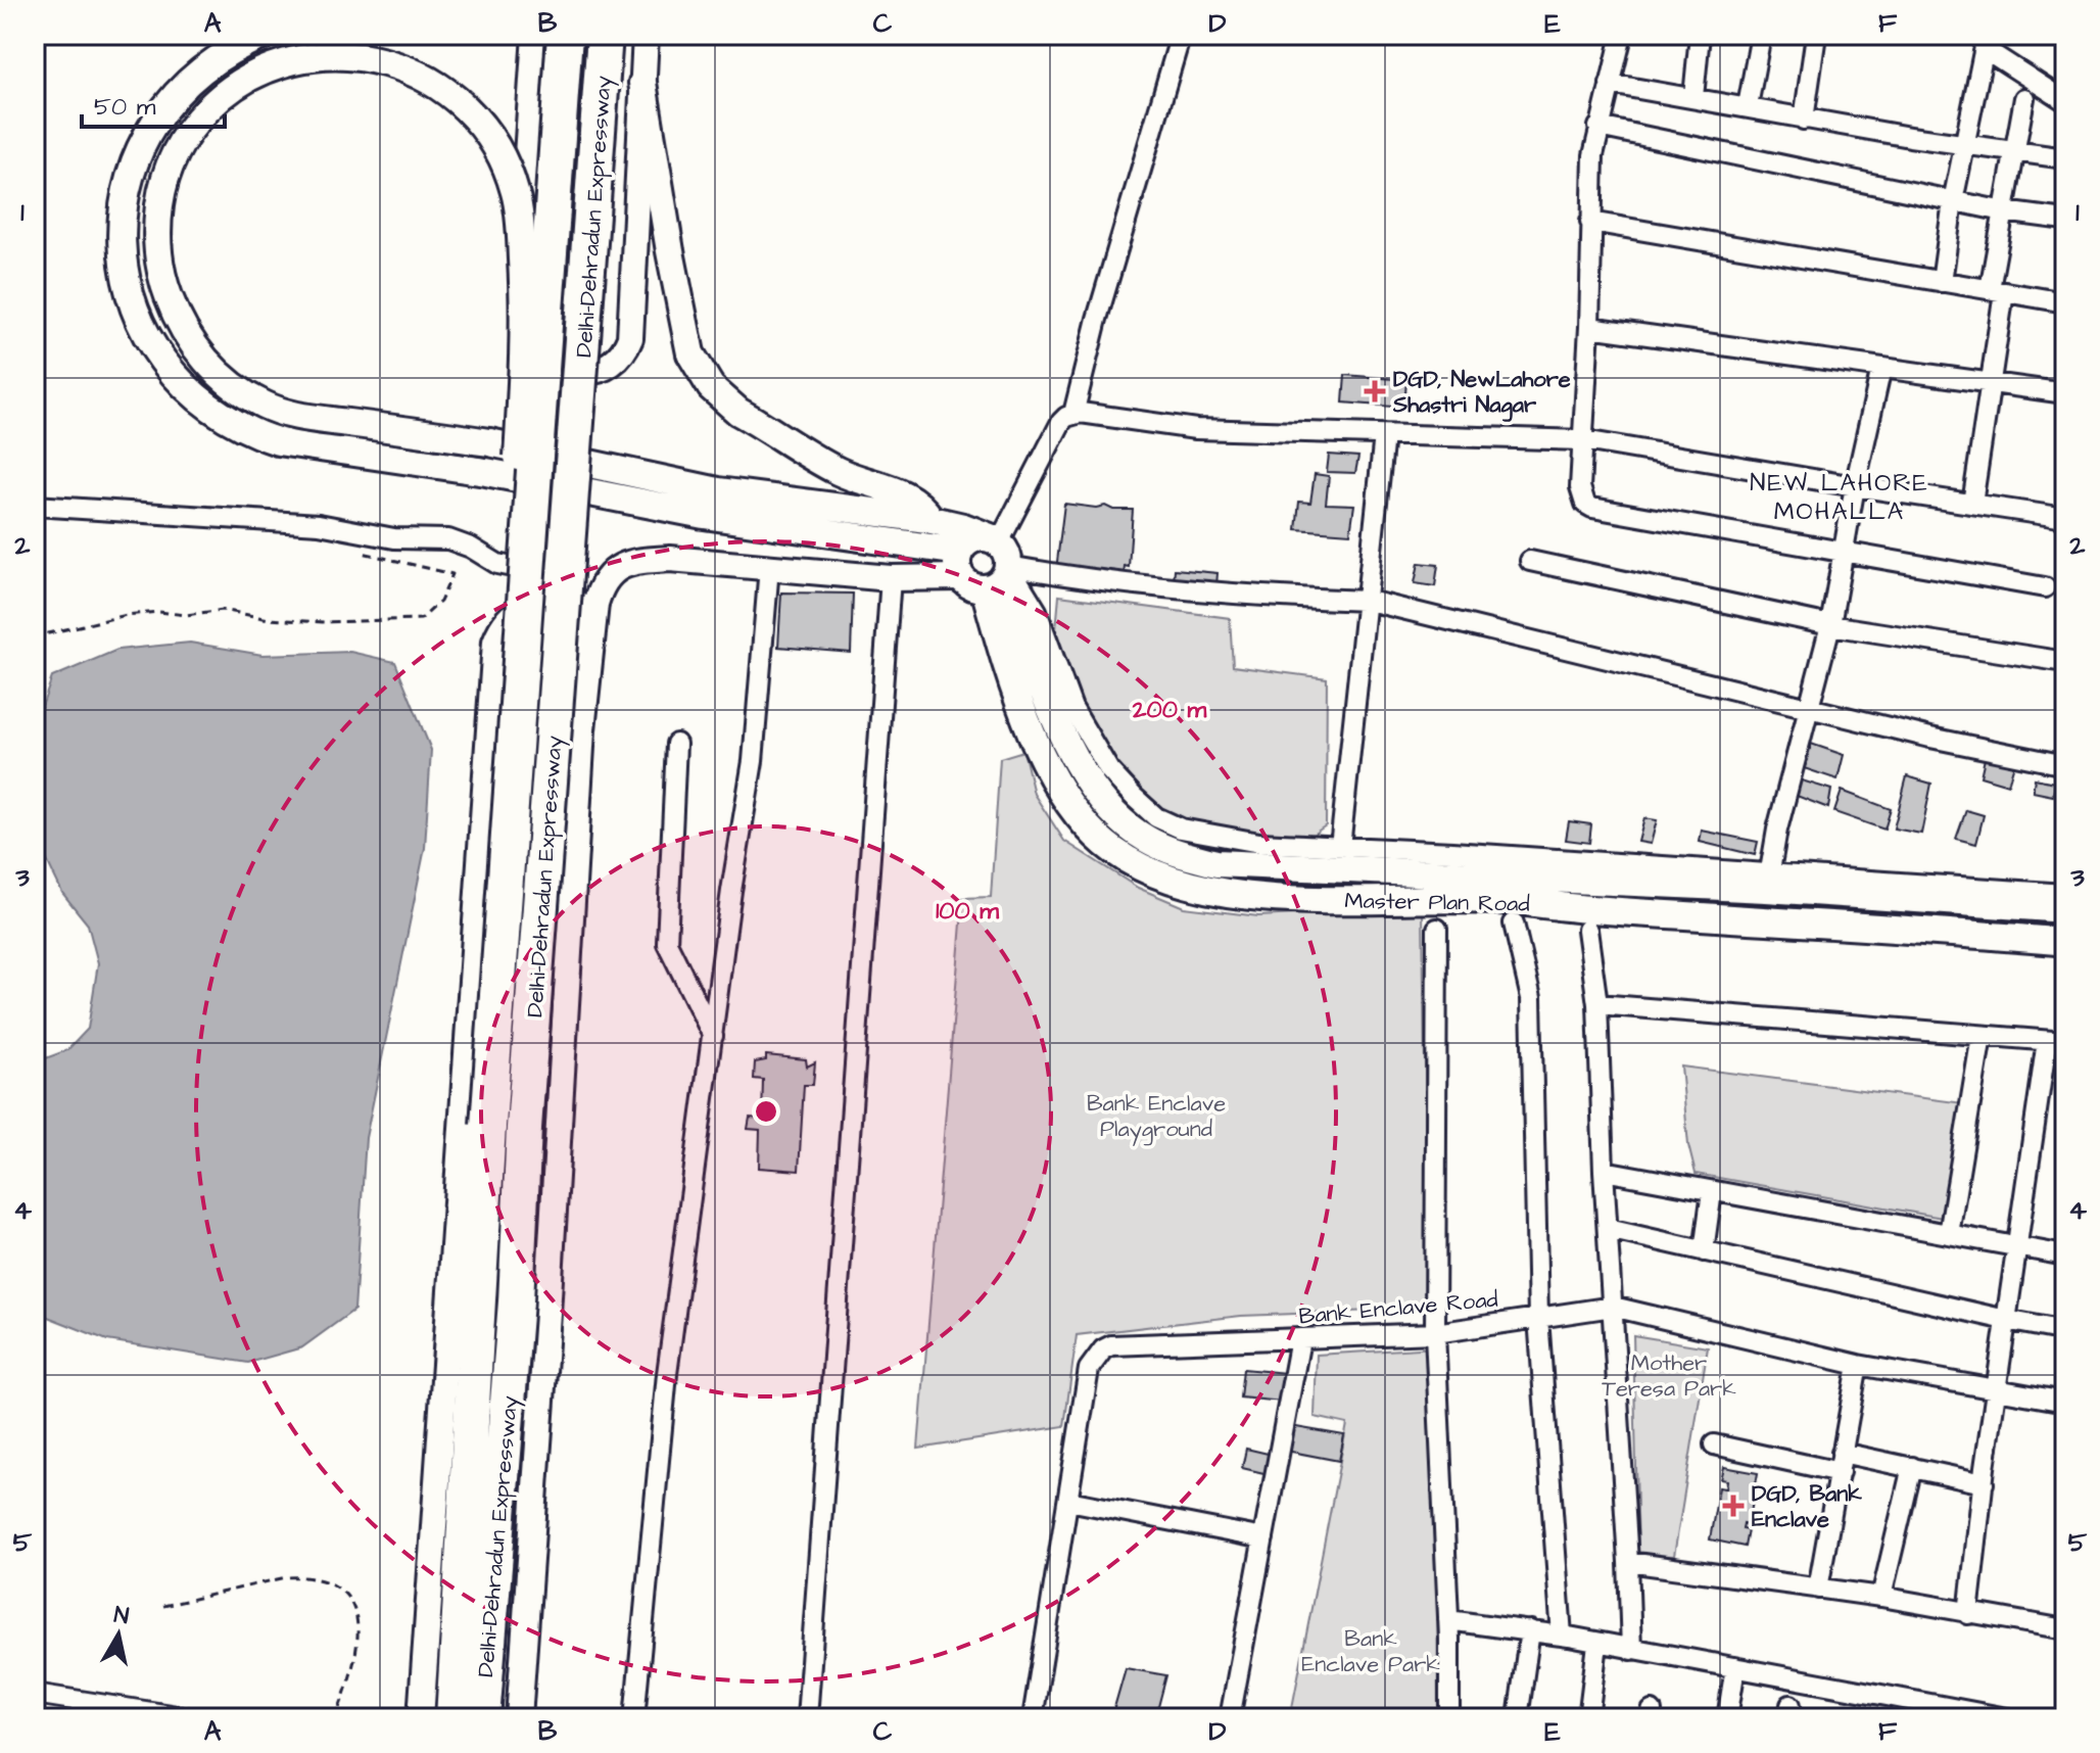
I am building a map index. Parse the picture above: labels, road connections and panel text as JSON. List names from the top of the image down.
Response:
{
  "streets": {
    "highway": ["Delhi-Dehradun Expressway"],
    "main road": ["Master Plan Road"],
    "street": ["Bank Enclave Road"]
  },
  "districts": ["NEW LAHORE MOHALLA"],
  "parks": ["Bank Enclave Playground", "Mother Teresa Park", "Bank Enclave Park"],
  "places": {
    "health": ["DGD, NewLahore Shastri Nagar", "DGD, Bank Enclave"]
  },
  "scale_bar": "50 m",
  "north": "top",
  "grid": {
    "columns": [
      "A",
      "B",
      "C",
      "D",
      "E",
      "F"
    ],
    "rows": [
      "1",
      "2",
      "3",
      "4",
      "5"
    ]
  },
  "rings": ["200 m", "100 m"]
}
